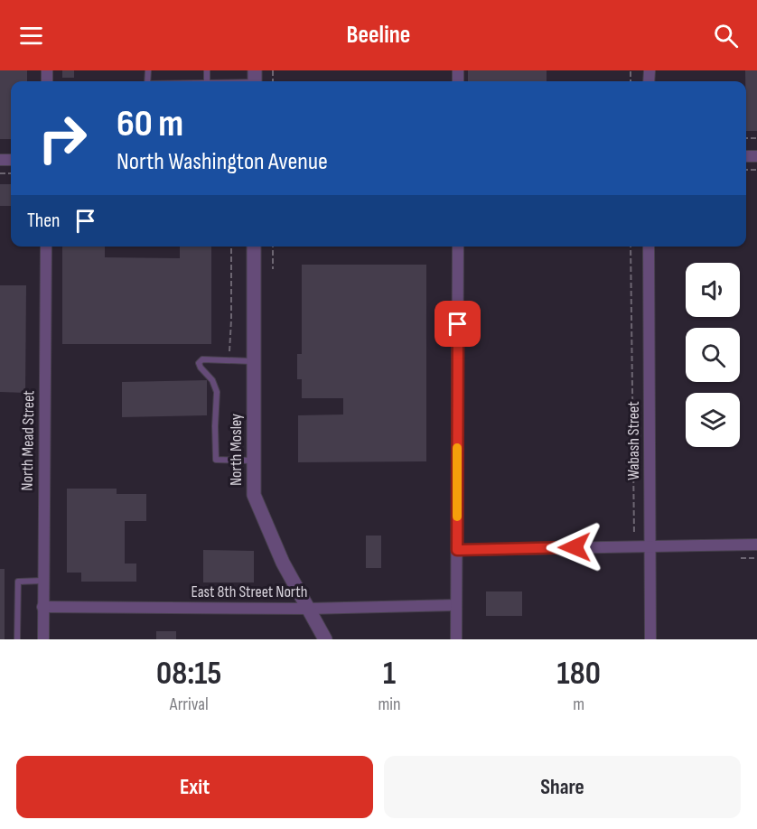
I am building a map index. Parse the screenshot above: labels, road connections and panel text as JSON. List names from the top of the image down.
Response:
{
  "streets": {
    "street": [
      "North Mead Street",
      "Wabash Street",
      "North Mosley",
      "East 8th Street North"
    ]
  },
  "crossings": [
    ["North Mead Street", "East 8th Street North"],
    ["North Mosley", "East 8th Street North"]
  ],
  "page": {
    "header": "Beeline",
    "turn": ["60 m", "North Washington Avenue"],
    "then": "Then",
    "eta": [
      "08:15",
      "Arrival",
      "1",
      "min",
      "180",
      "m"
    ],
    "buttons": ["Exit", "Share"]
  }
}
